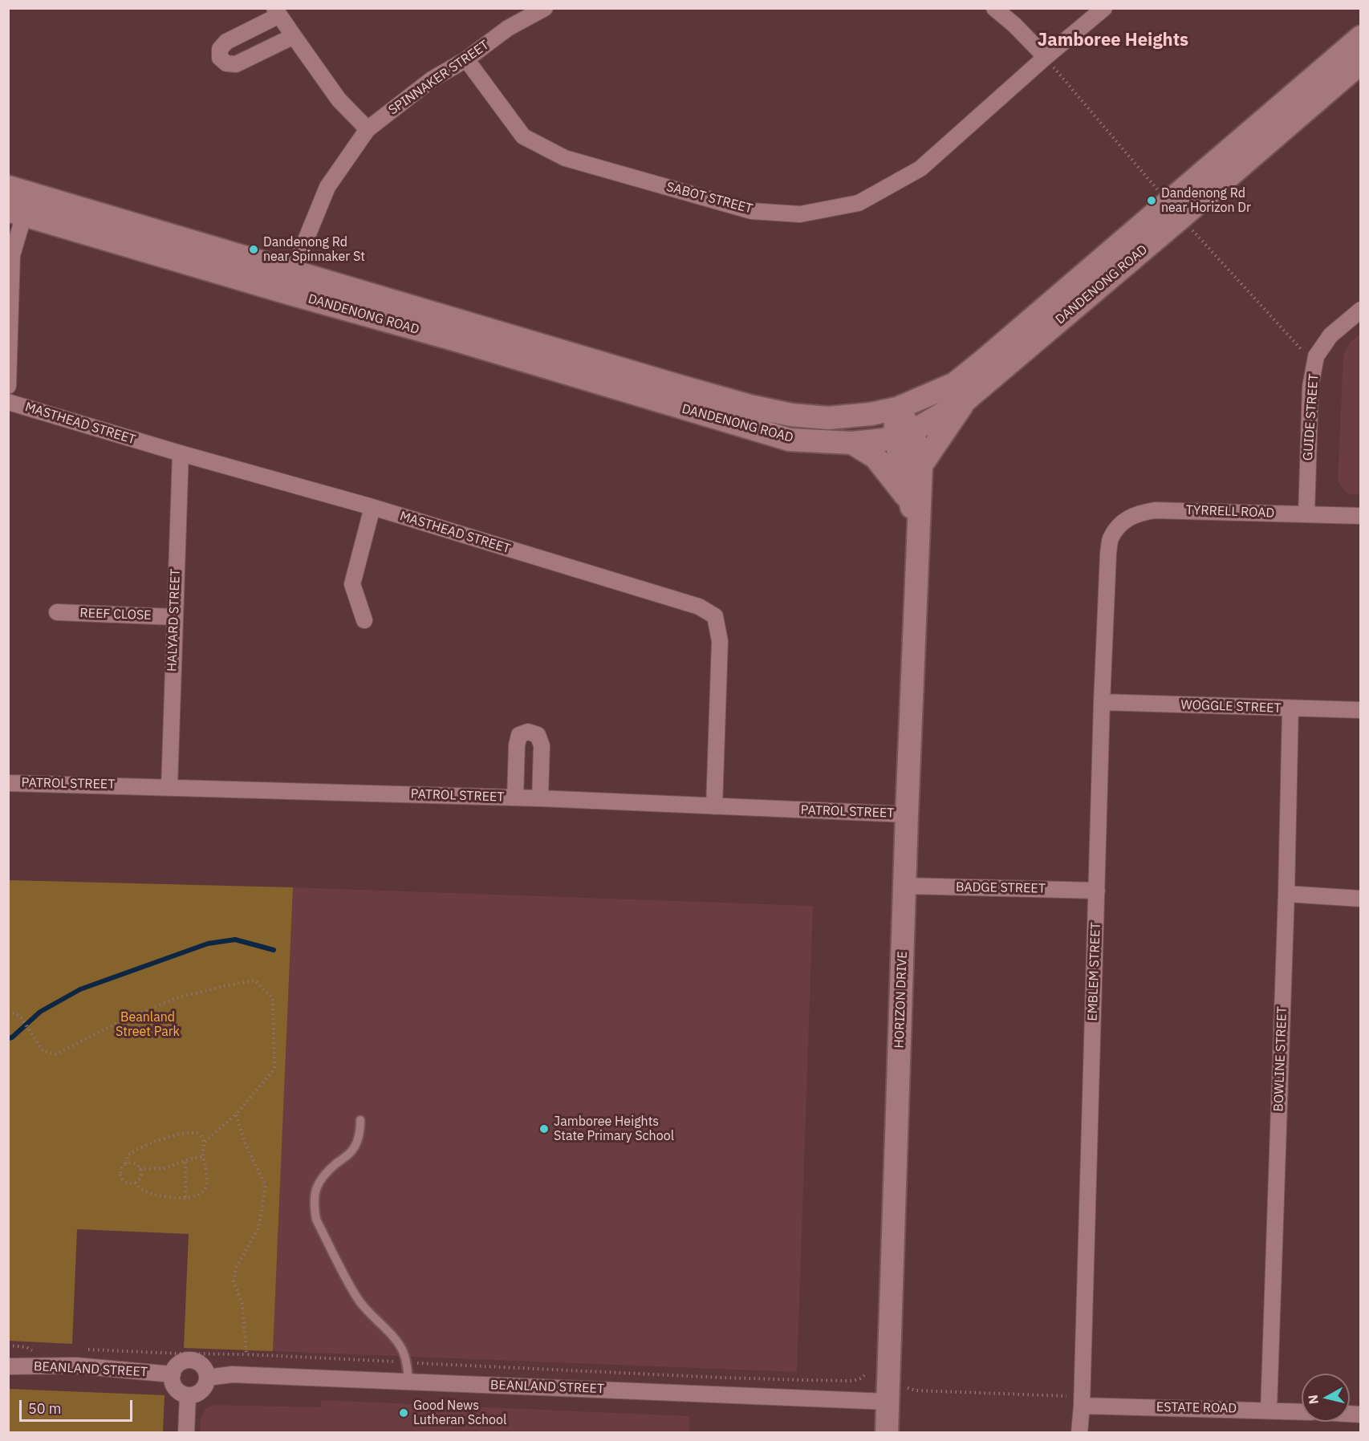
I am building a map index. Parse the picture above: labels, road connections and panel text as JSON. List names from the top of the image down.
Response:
{
  "streets": {
    "main road": ["DANDENONG ROAD", "HORIZON DRIVE"],
    "street": [
      "SPINNAKER STREET",
      "SABOT STREET",
      "GUIDE STREET",
      "MASTHEAD STREET",
      "TYRRELL ROAD",
      "REEF CLOSE",
      "HALYARD STREET",
      "WOGGLE STREET",
      "PATROL STREET",
      "BADGE STREET",
      "EMBLEM STREET",
      "BOWLINE STREET",
      "BEANLAND STREET",
      "ESTATE ROAD"
    ]
  },
  "crossings": [
    ["SPINNAKER STREET", "SABOT STREET"],
    ["SPINNAKER STREET", "DANDENONG ROAD"],
    ["DANDENONG ROAD", "HORIZON DRIVE"],
    ["GUIDE STREET", "TYRRELL ROAD"],
    ["MASTHEAD STREET", "HALYARD STREET"],
    ["MASTHEAD STREET", "PATROL STREET"],
    ["TYRRELL ROAD", "EMBLEM STREET"],
    ["REEF CLOSE", "HALYARD STREET"],
    ["HALYARD STREET", "PATROL STREET"],
    ["WOGGLE STREET", "EMBLEM STREET"],
    ["WOGGLE STREET", "BOWLINE STREET"],
    ["PATROL STREET", "HORIZON DRIVE"],
    ["BADGE STREET", "EMBLEM STREET"],
    ["BADGE STREET", "HORIZON DRIVE"],
    ["EMBLEM STREET", "ESTATE ROAD"],
    ["HORIZON DRIVE", "BEANLAND STREET"],
    ["BOWLINE STREET", "ESTATE ROAD"]
  ],
  "districts": ["Jamboree Heights"],
  "parks": ["Beanland Street Park"],
  "places": [
    "Dandenong Rd near Horizon Dr",
    "Dandenong Rd near Spinnaker St",
    "Jamboree Heights State Primary School",
    "Good News Lutheran School"
  ],
  "scale_bar": "50 m",
  "north": "left"
}
